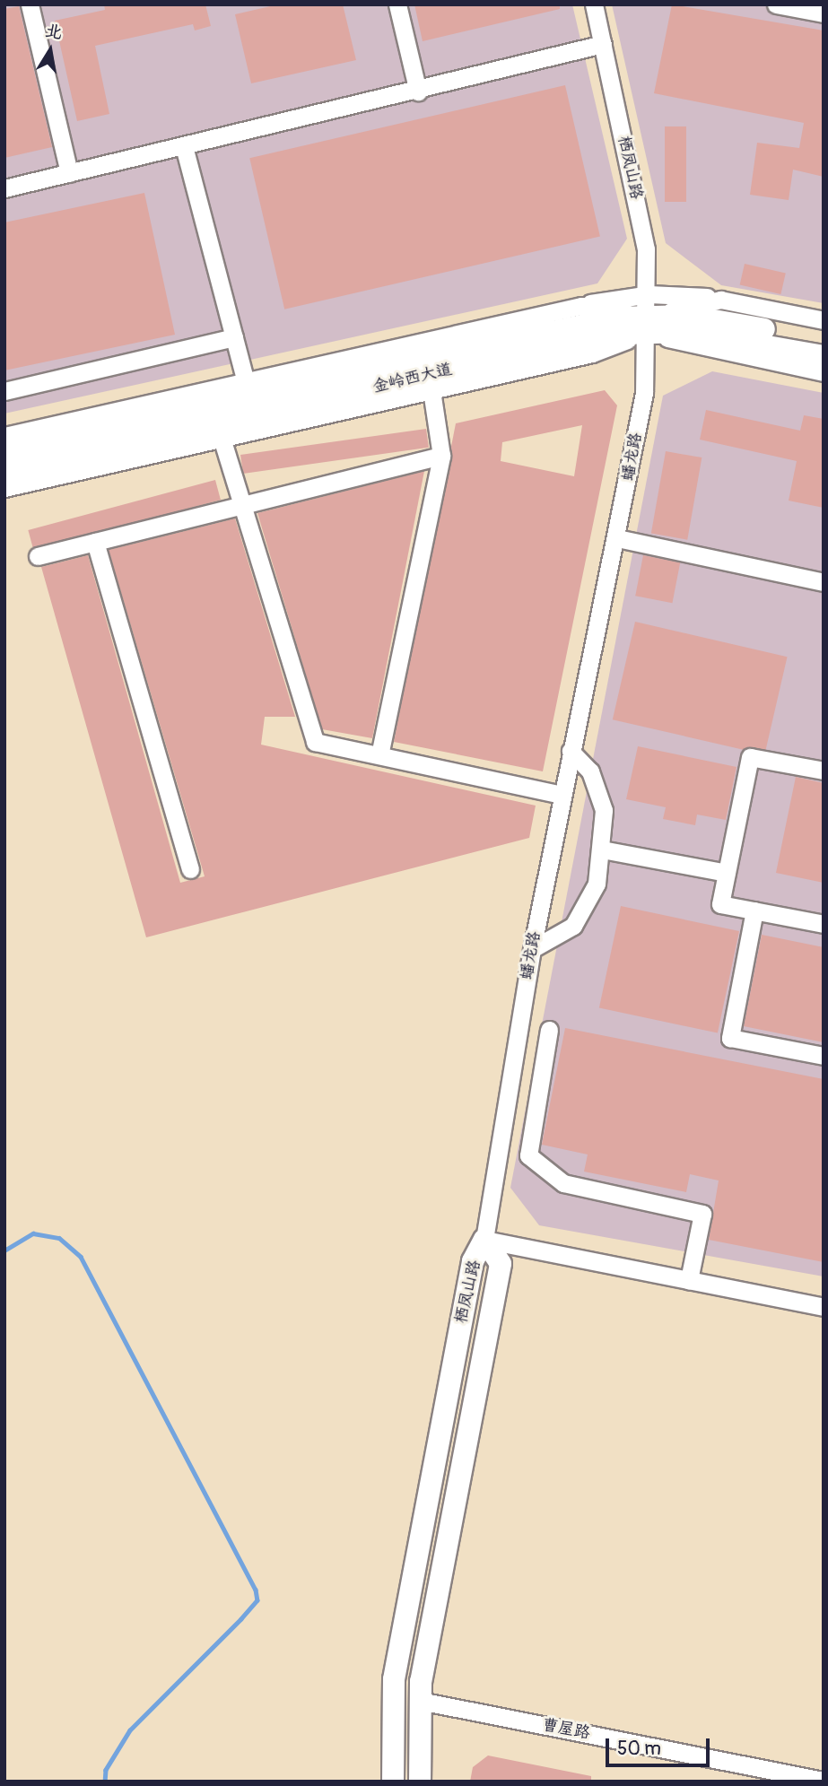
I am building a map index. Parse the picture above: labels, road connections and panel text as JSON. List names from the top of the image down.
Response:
{
  "streets": {
    "main road": ["栖凤山路", "金岭西大道"],
    "street": ["蟠龙路", "曹屋路"]
  },
  "crossings": [
    ["栖凤山路", "金岭西大道"],
    ["栖凤山路", "蟠龙路"],
    ["栖凤山路", "曹屋路"],
    ["金岭西大道", "蟠龙路"]
  ],
  "scale_bar": "50 m",
  "north": "top"
}
